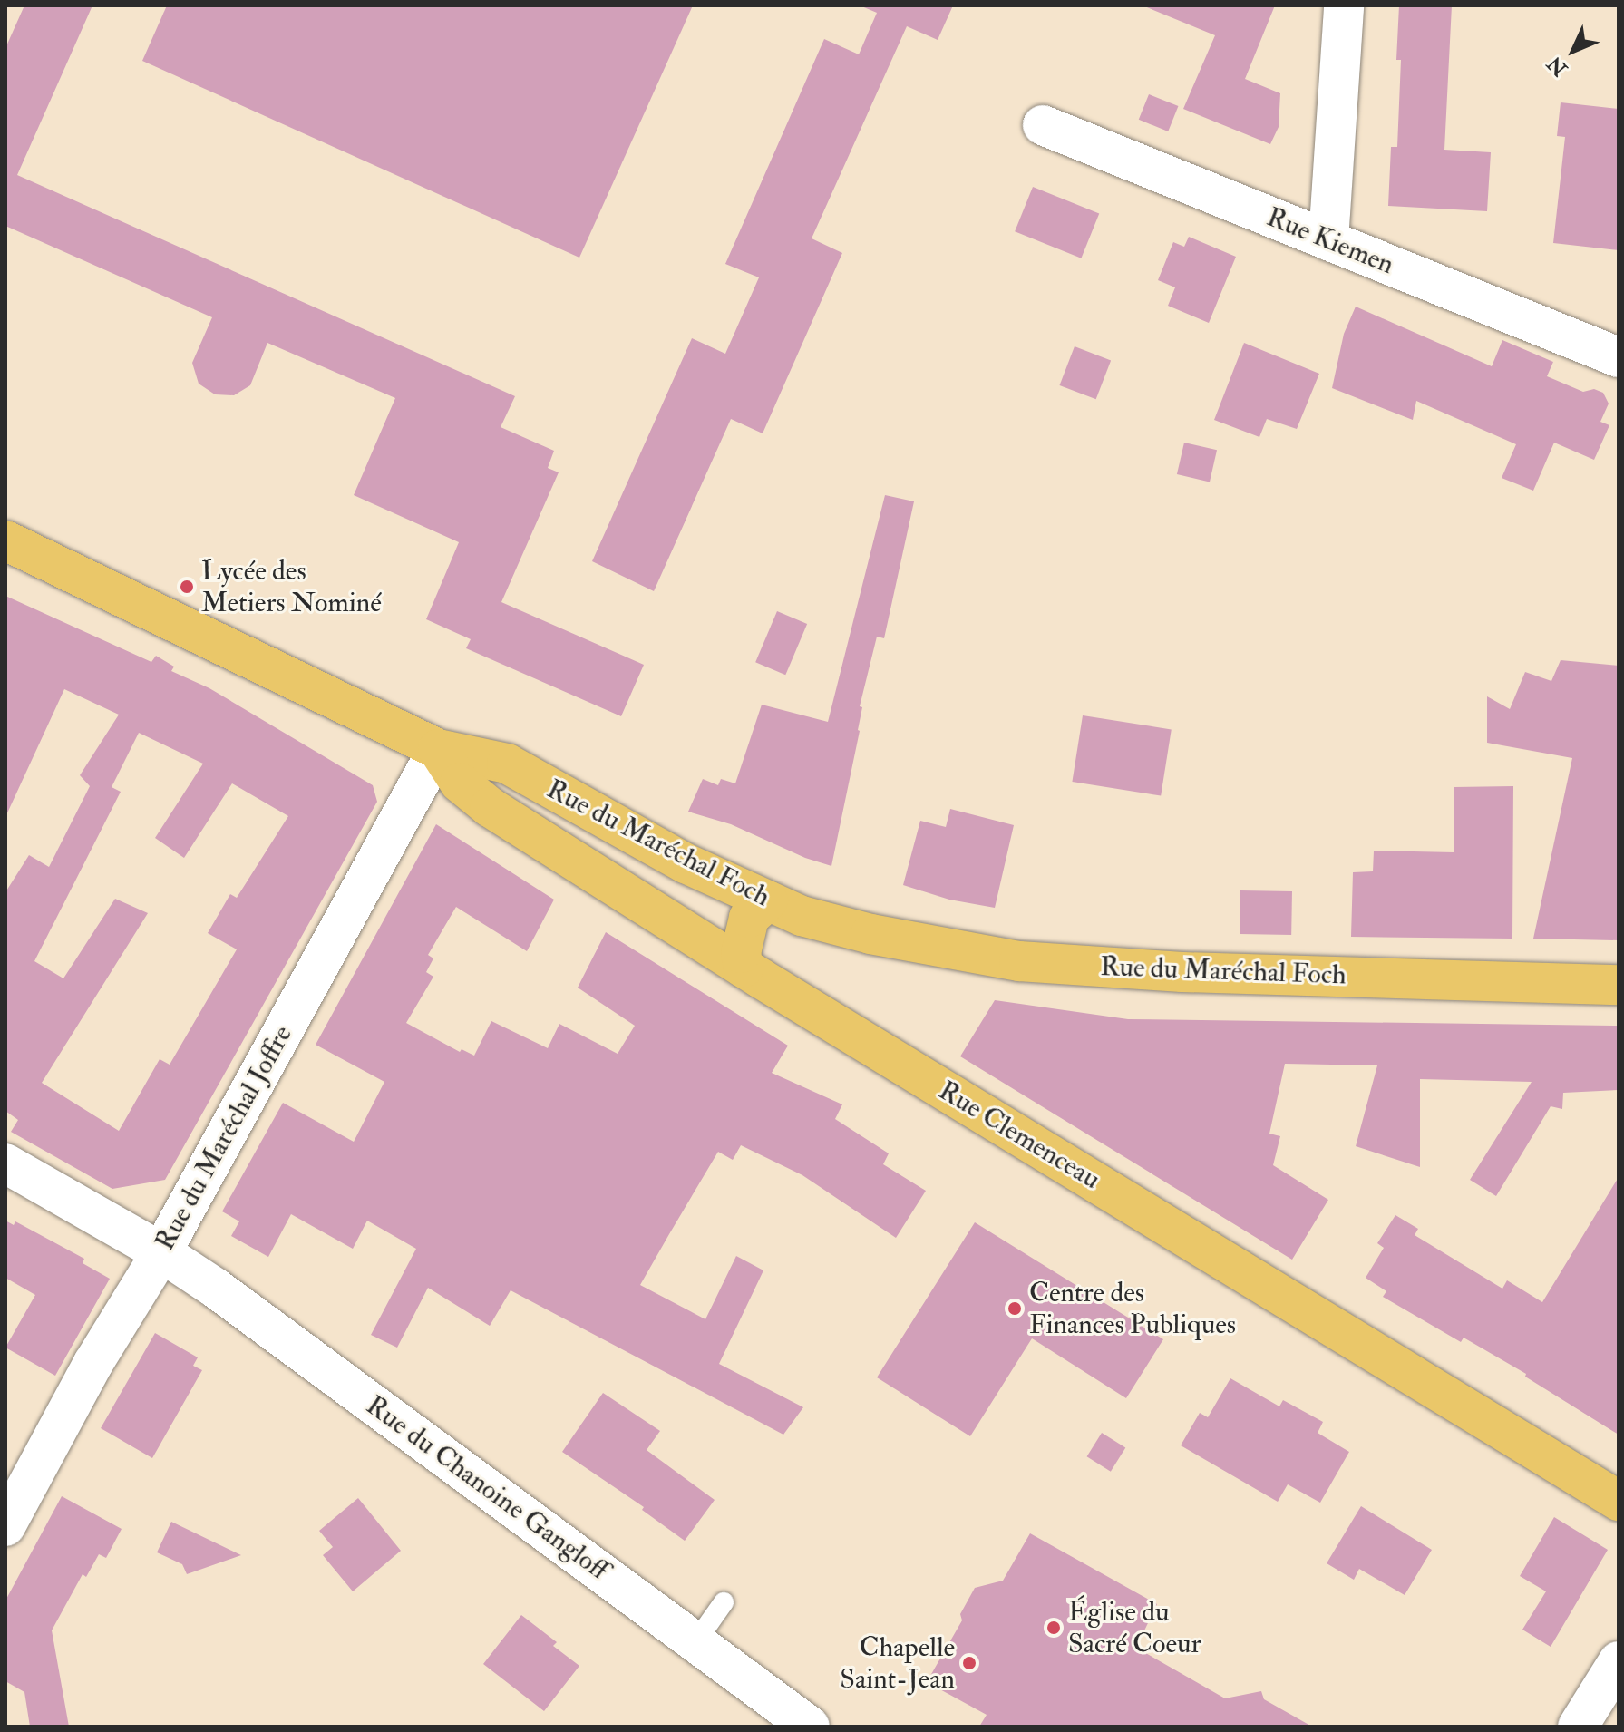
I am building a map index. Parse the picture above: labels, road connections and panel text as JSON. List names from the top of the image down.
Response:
{
  "streets": {
    "main road": ["Rue du Maréchal Foch", "Rue Clemenceau"],
    "street": ["Rue Kiemen", "Rue du Maréchal Joffre", "Rue du Chanoine Gangloff"]
  },
  "crossings": [
    ["Rue du Maréchal Foch", "Rue Clemenceau"],
    ["Rue du Maréchal Foch", "Rue du Maréchal Joffre"],
    ["Rue Clemenceau", "Rue du Maréchal Joffre"],
    ["Rue du Maréchal Joffre", "Rue du Chanoine Gangloff"]
  ],
  "places": [
    "Lycée des Metiers Nominé",
    "Centre des Finances Publiques",
    "Église du Sacré Coeur",
    "Chapelle Saint-Jean"
  ],
  "north": "bottom left"
}
